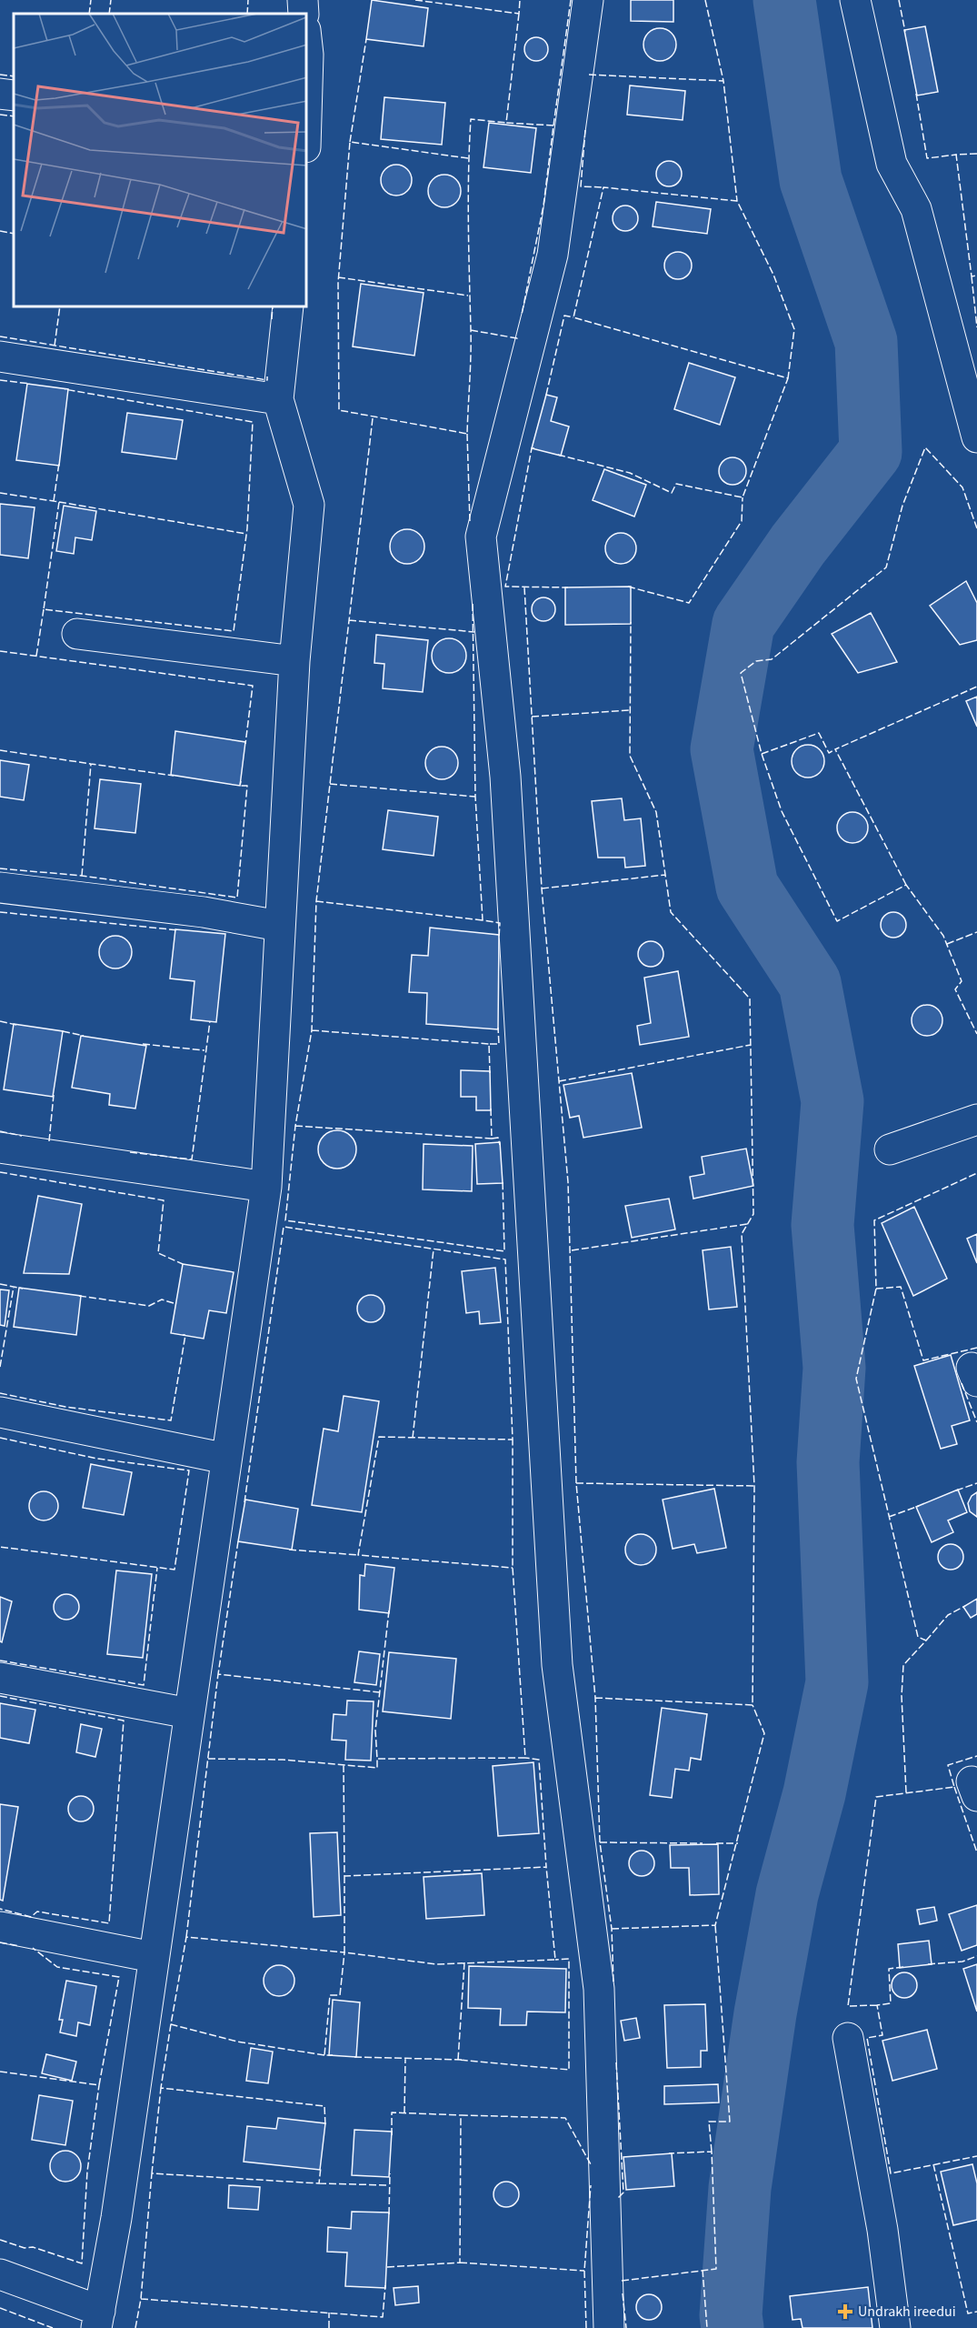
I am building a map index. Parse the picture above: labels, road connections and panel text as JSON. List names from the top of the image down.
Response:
{
  "places": {
    "health": ["Undrakh ireedui"]
  }
}
